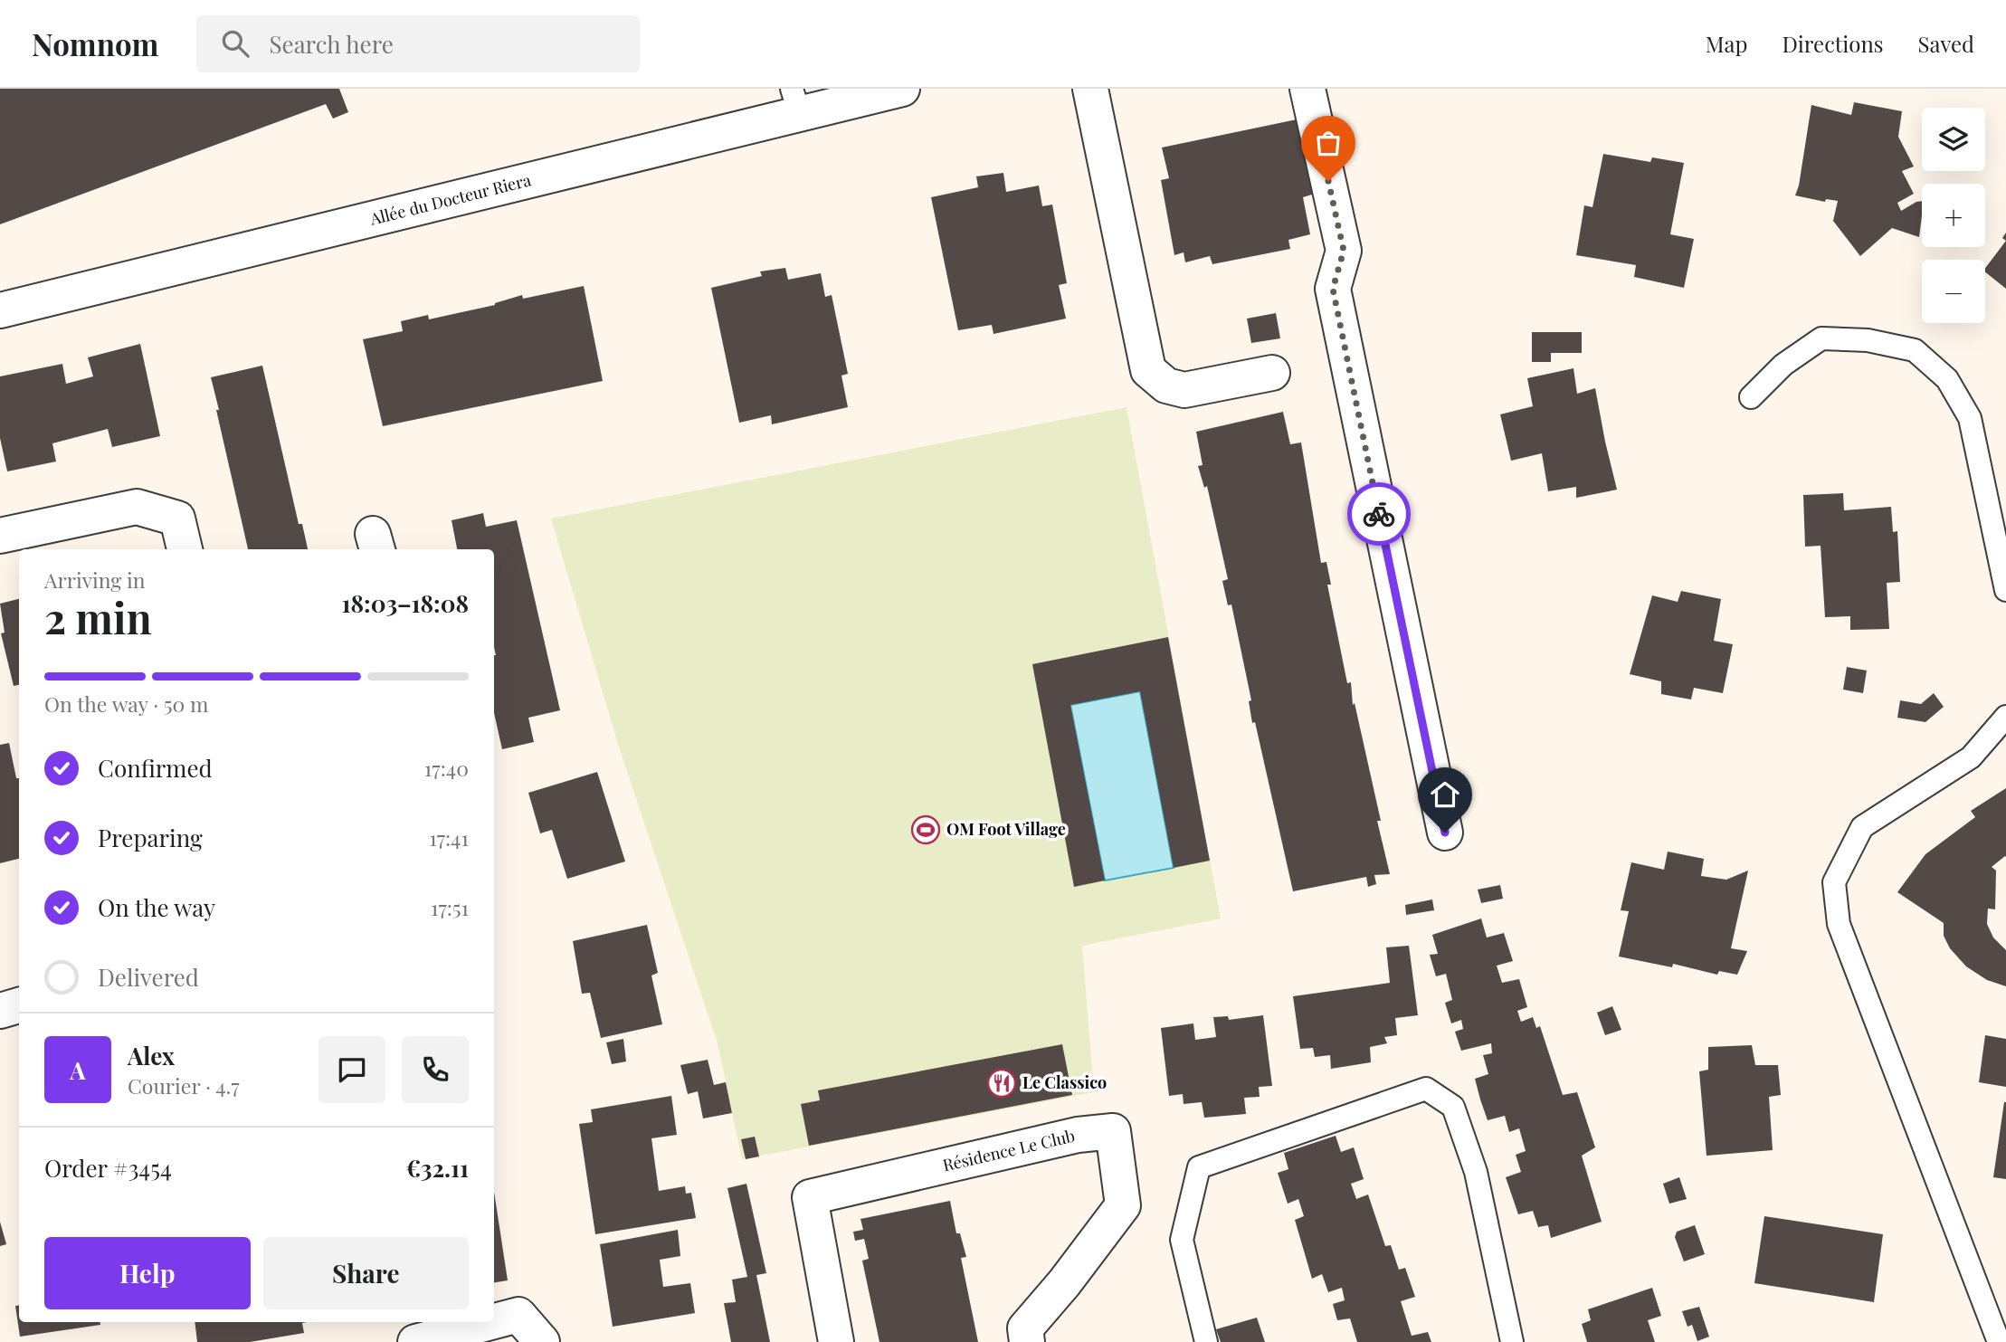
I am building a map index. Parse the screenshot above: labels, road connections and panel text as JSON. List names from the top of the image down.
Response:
{
  "streets": {
    "street": ["Allée du Docteur Riera", "Résidence Le Club"]
  },
  "places": {
    "sports": ["OM Foot Village"],
    "restaurant": ["Le Classico"]
  },
  "page": {
    "header": "Nomnom",
    "search": "Search here",
    "nav": ["Map", "Directions", "Saved"],
    "map_buttons": ["+", "−"],
    "heading": ["2 min", "Arriving in", "18:03–18:08"],
    "panel": [
      "Alex",
      "Courier · 4.7",
      "Order #3454",
      "€32.11"
    ],
    "bar": "On the way · 50 m",
    "list": [
      ["Confirmed", "17:40"],
      ["Preparing", "17:41"],
      ["On the way", "17:51"],
      "Delivered"
    ],
    "round": "A",
    "buttons": ["Help", "Share"]
  }
}
